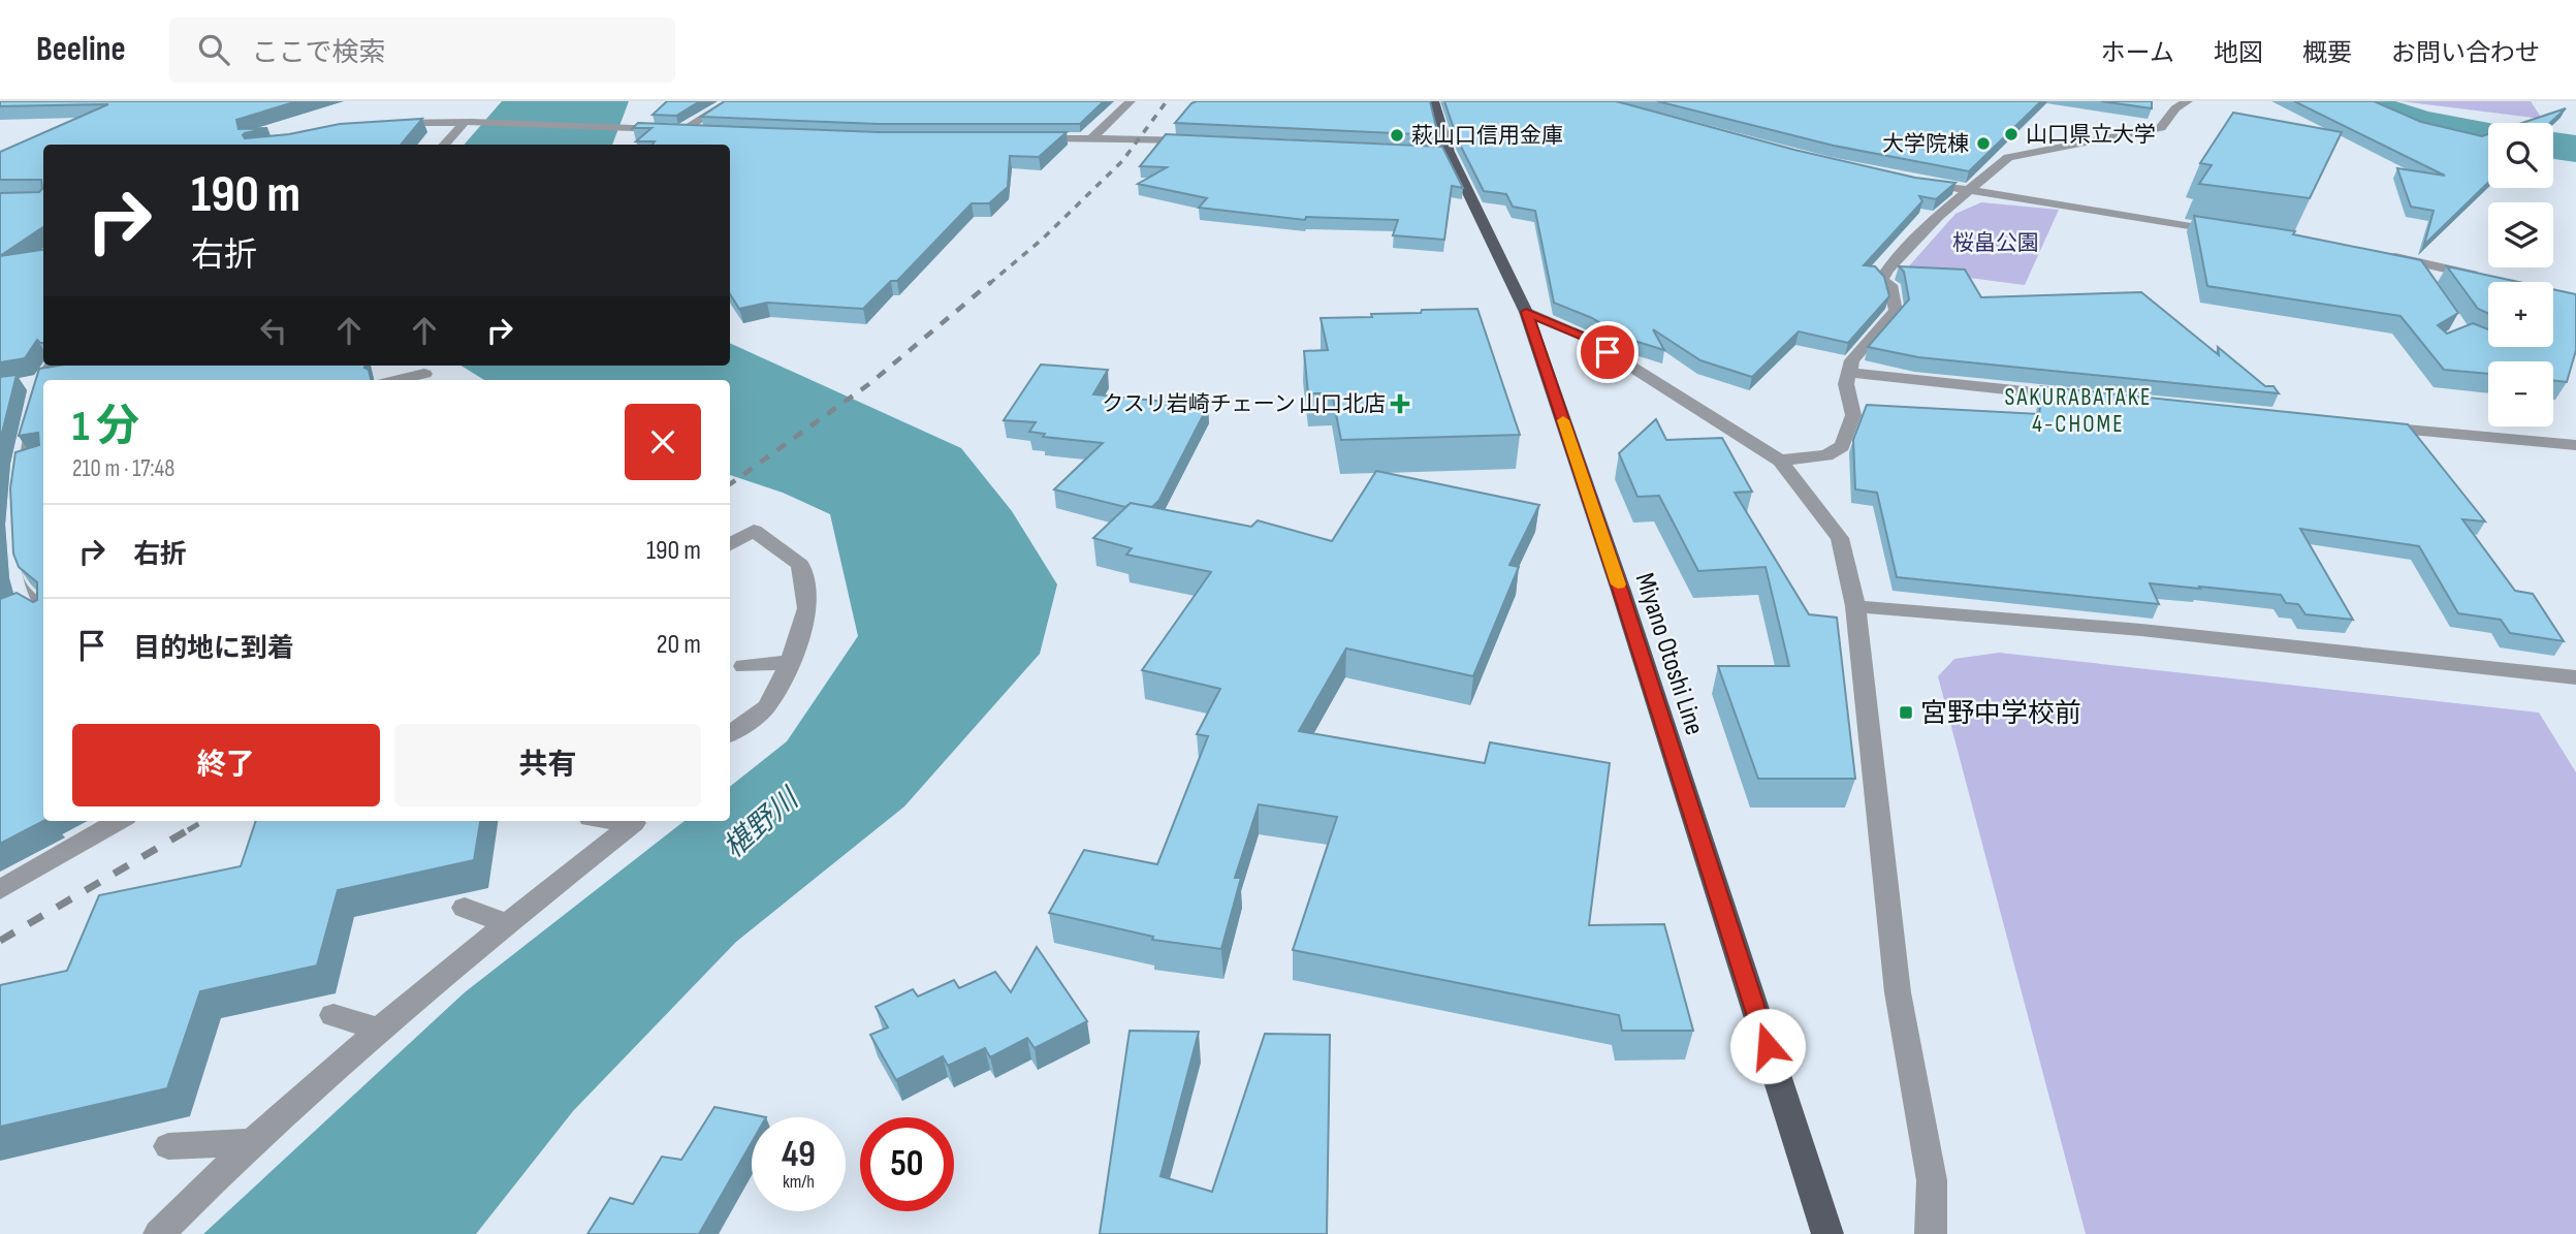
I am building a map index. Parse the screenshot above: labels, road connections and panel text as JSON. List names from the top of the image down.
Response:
{
  "streets": {
    "main road": ["Miyano Otoshi Line"]
  },
  "districts": ["SAKURABATAKE 4-CHOME"],
  "water": ["椹野川"],
  "parks": ["桜畠公園"],
  "places": {
    "other": ["山口県立大学", "萩山口信用金庫", "大学院棟"],
    "health": ["クスリ岩崎チェーン 山口北店"],
    "transit": ["宮野中学校前"]
  },
  "page": {
    "header": "Beeline",
    "search": "ここで検索",
    "nav": [
      "ホーム",
      "地図",
      "概要",
      "お問い合わせ"
    ],
    "map_buttons": ["+", "−"],
    "turn": ["190 m", "右折"],
    "heading": ["1 分", "210 m · 17:48"],
    "list": [
      {
        "name": "右折",
        "value": "190 m"
      },
      {
        "name": "目的地に到着",
        "value": "20 m"
      }
    ],
    "buttons": ["終了", "共有"],
    "speed": "49 km/h",
    "limit": "50"
  }
}
